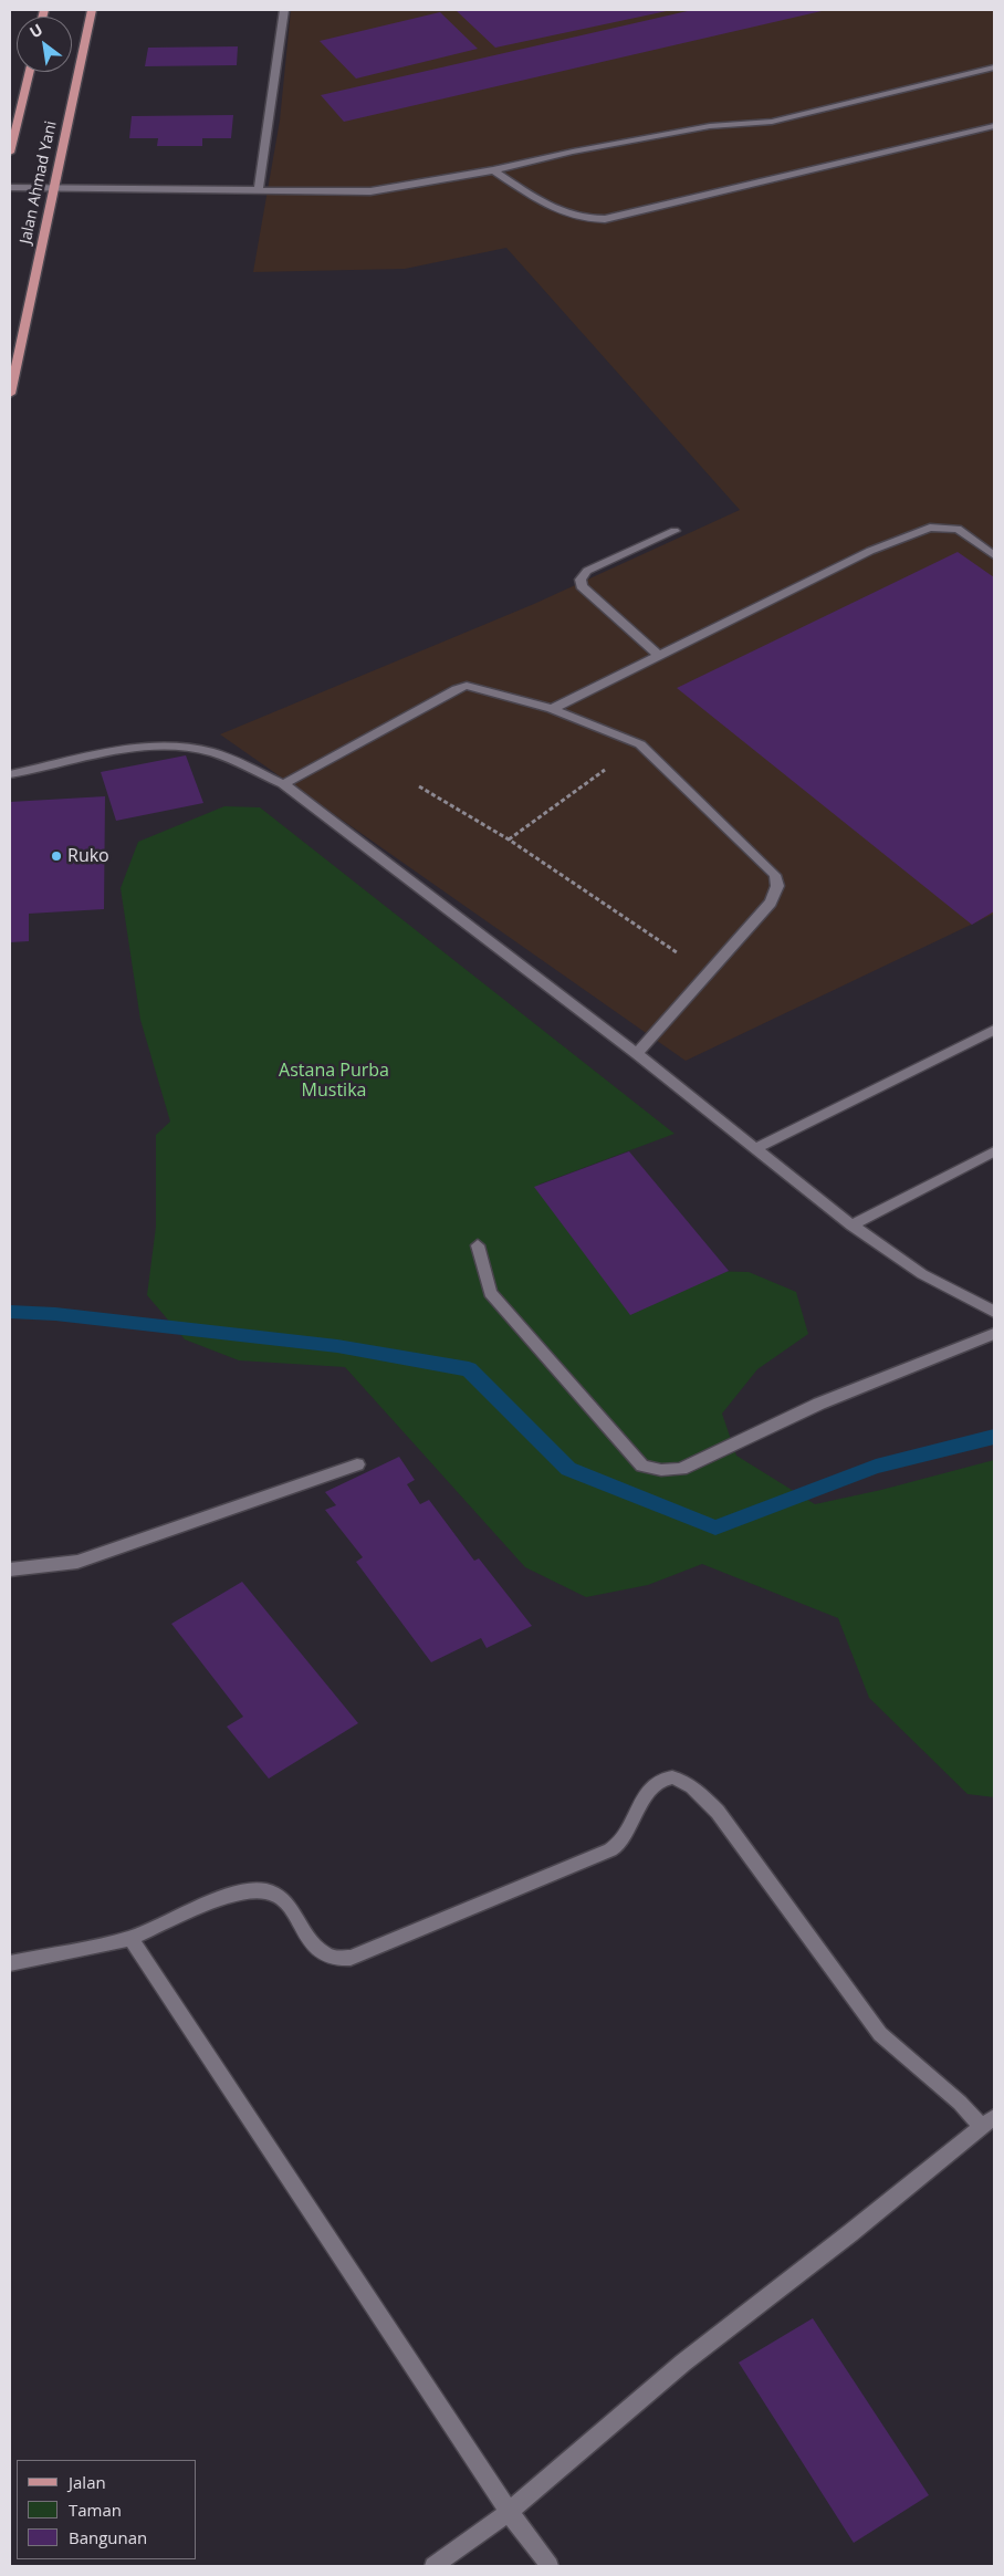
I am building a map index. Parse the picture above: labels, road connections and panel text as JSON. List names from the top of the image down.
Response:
{
  "streets": {
    "main road": ["Jalan Ahmad Yani"]
  },
  "parks": ["Astana Purba Mustika"],
  "places": ["Ruko"],
  "legend": ["Jalan", "Taman", "Bangunan"],
  "north": "top left"
}
